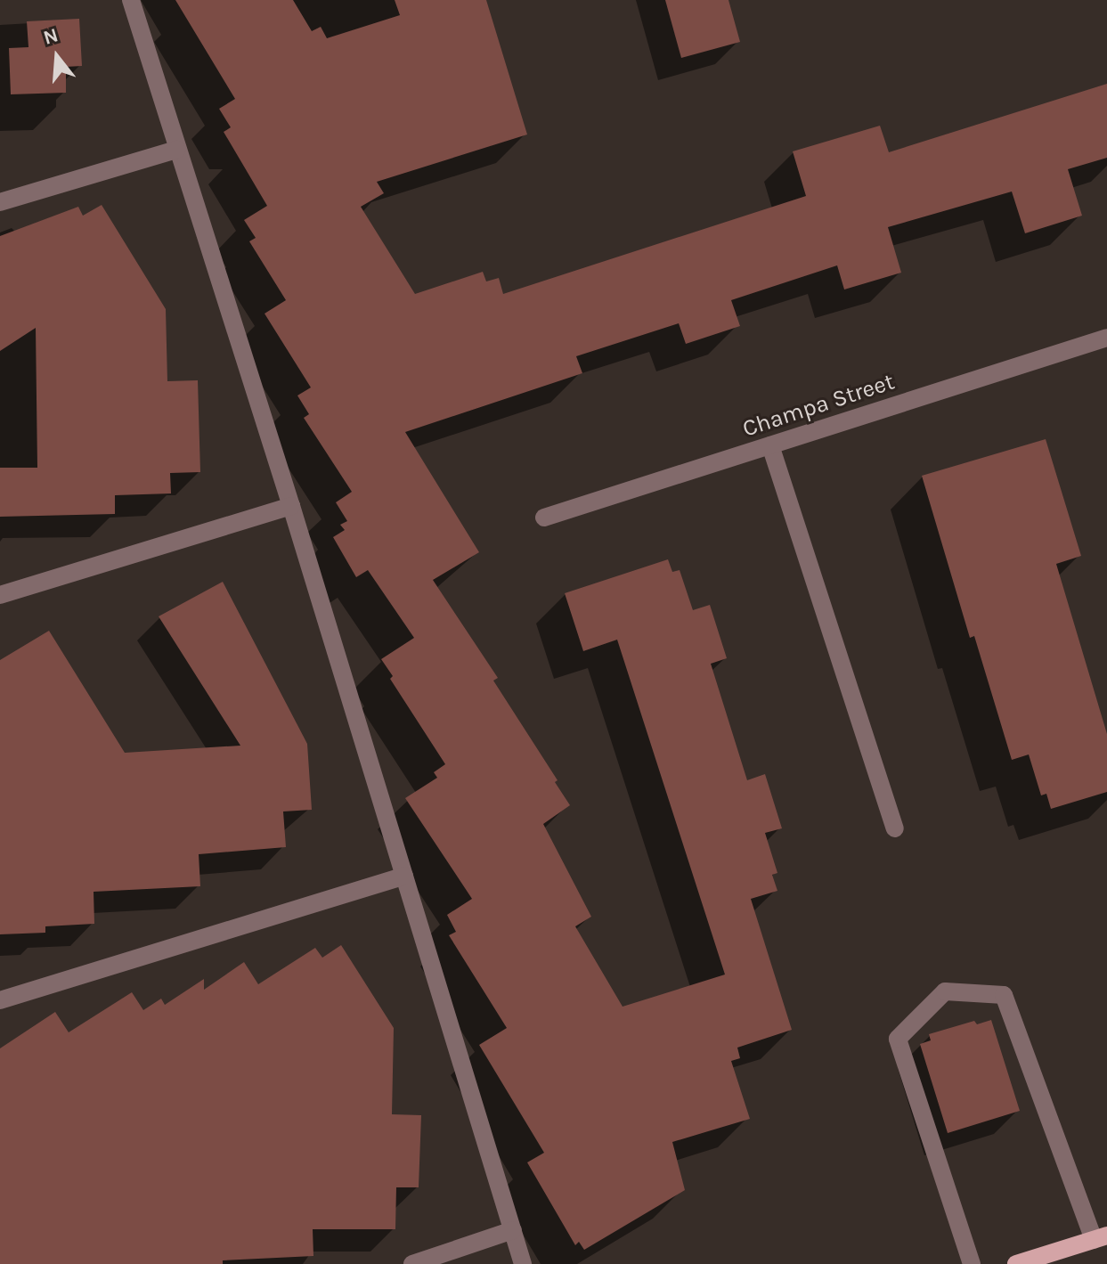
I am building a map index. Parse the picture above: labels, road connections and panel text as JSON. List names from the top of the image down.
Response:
{
  "streets": {
    "street": ["Champa Street"]
  },
  "north": "top"
}
